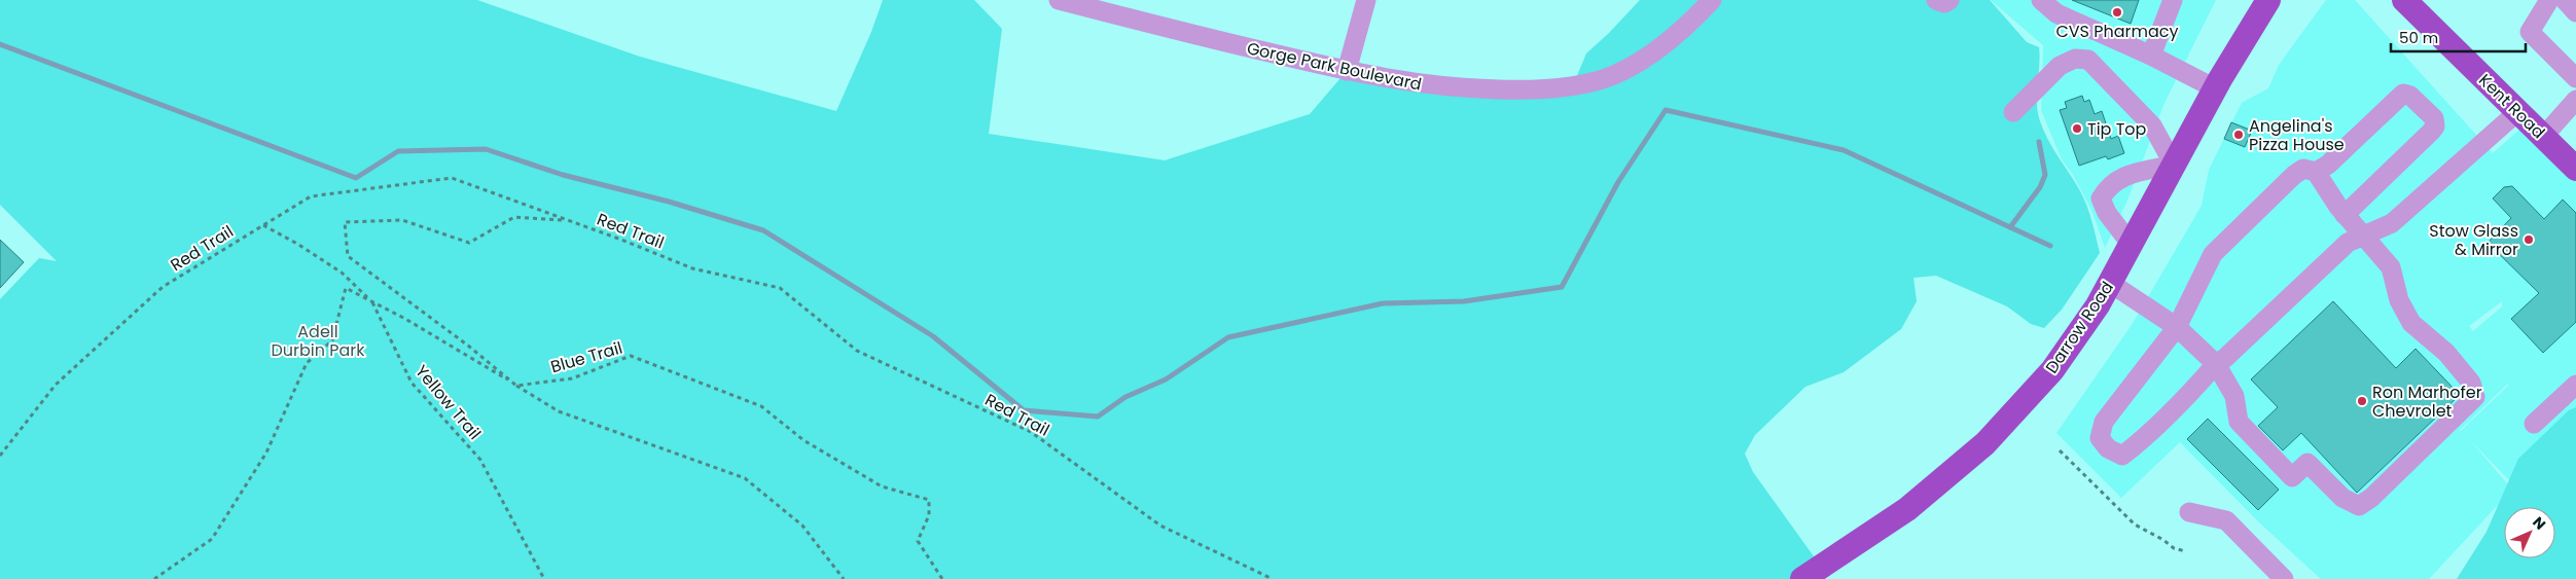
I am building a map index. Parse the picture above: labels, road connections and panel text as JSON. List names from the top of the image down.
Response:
{
  "streets": {
    "main road": ["Kent Road", "Darrow Road"],
    "street": ["Gorge Park Boulevard"],
    "path": ["Red Trail", "Blue Trail", "Yellow Trail"]
  },
  "crossings": [
    ["Red Trail", "Yellow Trail"]
  ],
  "parks": ["Adell Durbin Park"],
  "places": [
    "CVS Pharmacy",
    "Tip Top",
    "Angelina's Pizza House",
    "Stow Glass & Mirror",
    "Ron Marhofer Chevrolet"
  ],
  "scale_bar": "50 m",
  "north": "top right"
}
